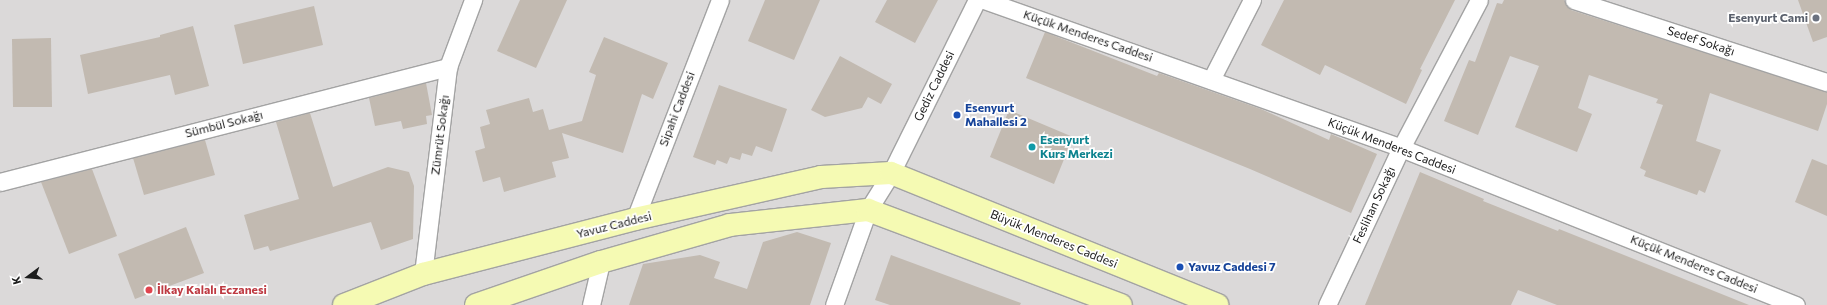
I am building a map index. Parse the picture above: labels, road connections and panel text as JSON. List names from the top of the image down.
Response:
{
  "streets": {
    "street": [
      "Küçük Menderes Caddesi",
      "Sedef Sokağı",
      "Gediz Caddesi",
      "Sipahi Caddesi",
      "Sümbül Sokağı",
      "Zümrüt Sokağı",
      "Feslihan Sokağı",
      "Yavuz Caddesi",
      "Büyük Menderes Caddesi"
    ]
  },
  "crossings": [
    ["Küçük Menderes Caddesi", "Feslihan Sokağı"],
    ["Gediz Caddesi", "Yavuz Caddesi"],
    ["Gediz Caddesi", "Büyük Menderes Caddesi"],
    ["Sipahi Caddesi", "Yavuz Caddesi"],
    ["Sümbül Sokağı", "Zümrüt Sokağı"],
    ["Zümrüt Sokağı", "Yavuz Caddesi"],
    ["Yavuz Caddesi", "Büyük Menderes Caddesi"]
  ],
  "places": [
    "Esenyurt Cami",
    "Esenyurt Mahallesi 2",
    "Esenyurt Kurs Merkezi",
    "Yavuz Caddesi 7",
    "İlkay Kalalı Eczanesi"
  ],
  "north": "left"
}
